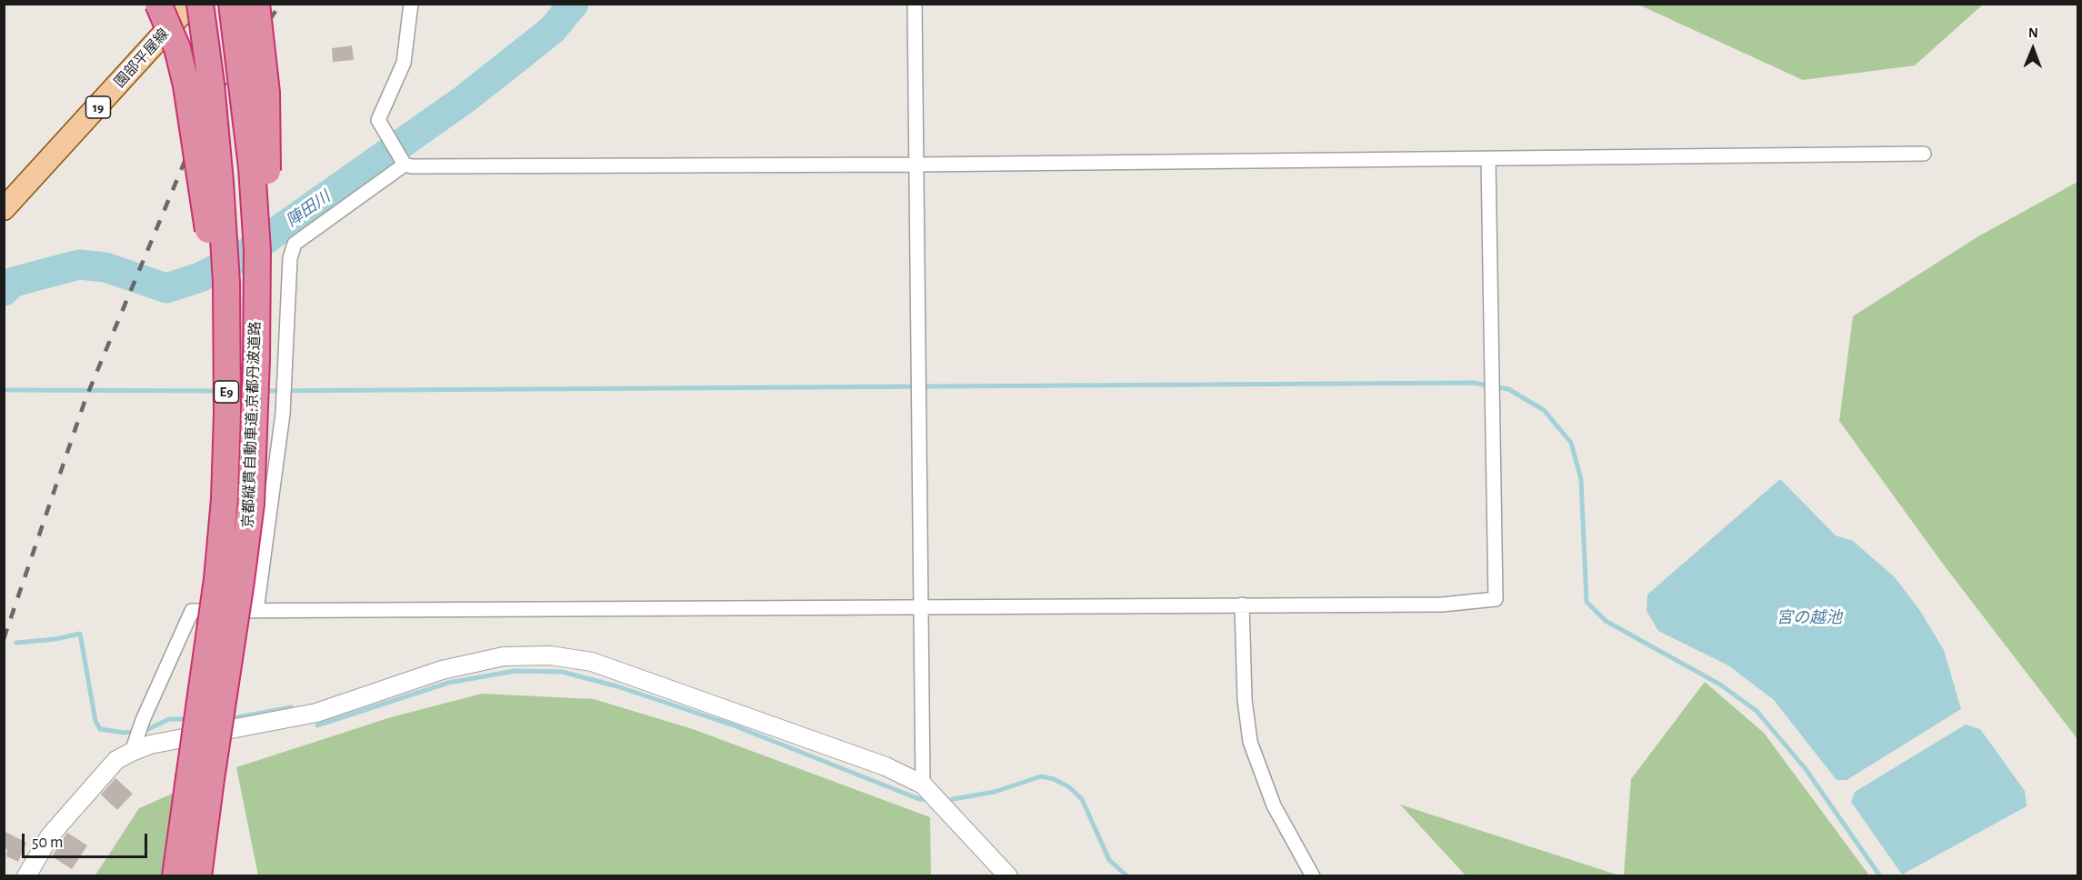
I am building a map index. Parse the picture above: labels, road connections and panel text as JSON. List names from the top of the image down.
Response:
{
  "streets": {
    "highway": ["E9", "京都縦貫自動車道;京都丹波道路"],
    "main road": ["園部平屋線", "19"]
  },
  "water": ["陣田川", "宮の越池"],
  "scale_bar": "50 m",
  "north": "top"
}
